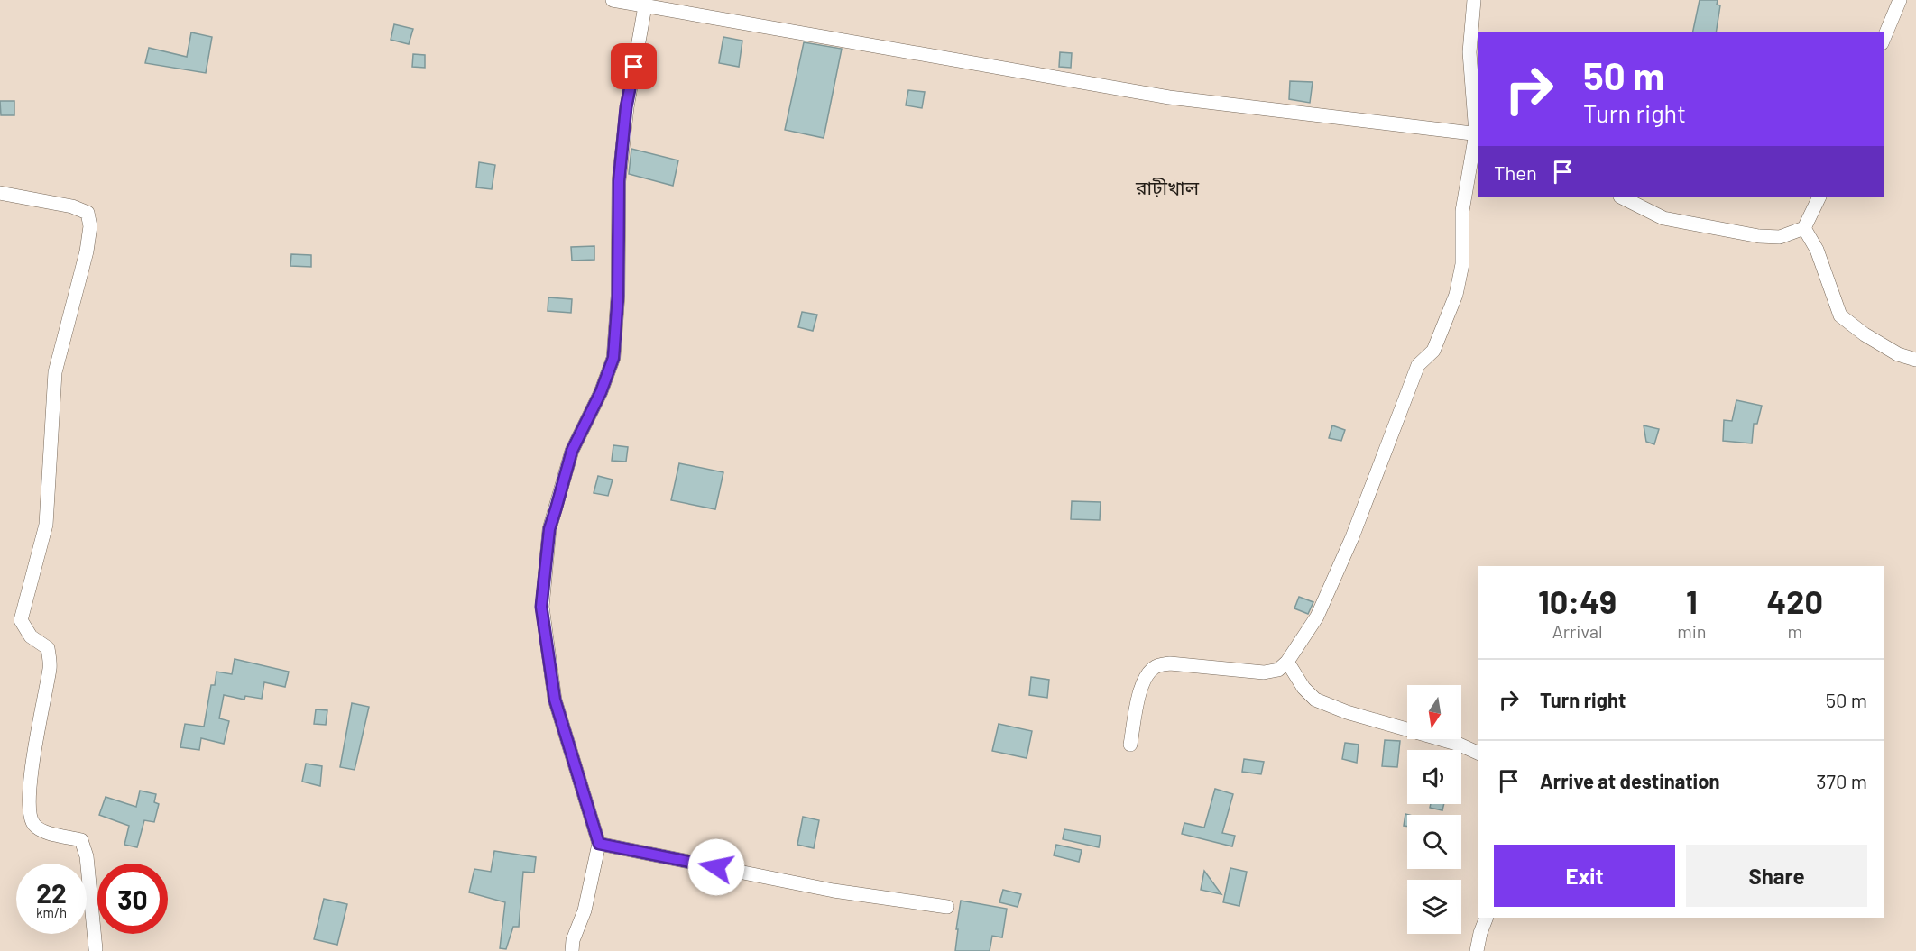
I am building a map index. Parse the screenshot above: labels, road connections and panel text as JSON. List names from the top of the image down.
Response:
{
  "districts": ["রাঢ়ীখাল"],
  "north": "bottom",
  "page": {
    "turn": ["50 m", "Turn right"],
    "then": "Then",
    "eta": [
      "10:49",
      "Arrival",
      "1",
      "min",
      "420",
      "m"
    ],
    "list": [
      {
        "name": "Turn right",
        "value": "50 m"
      },
      {
        "name": "Arrive at destination",
        "value": "370 m"
      }
    ],
    "buttons": ["Exit", "Share"],
    "speed": "22 km/h",
    "limit": "30"
  }
}
